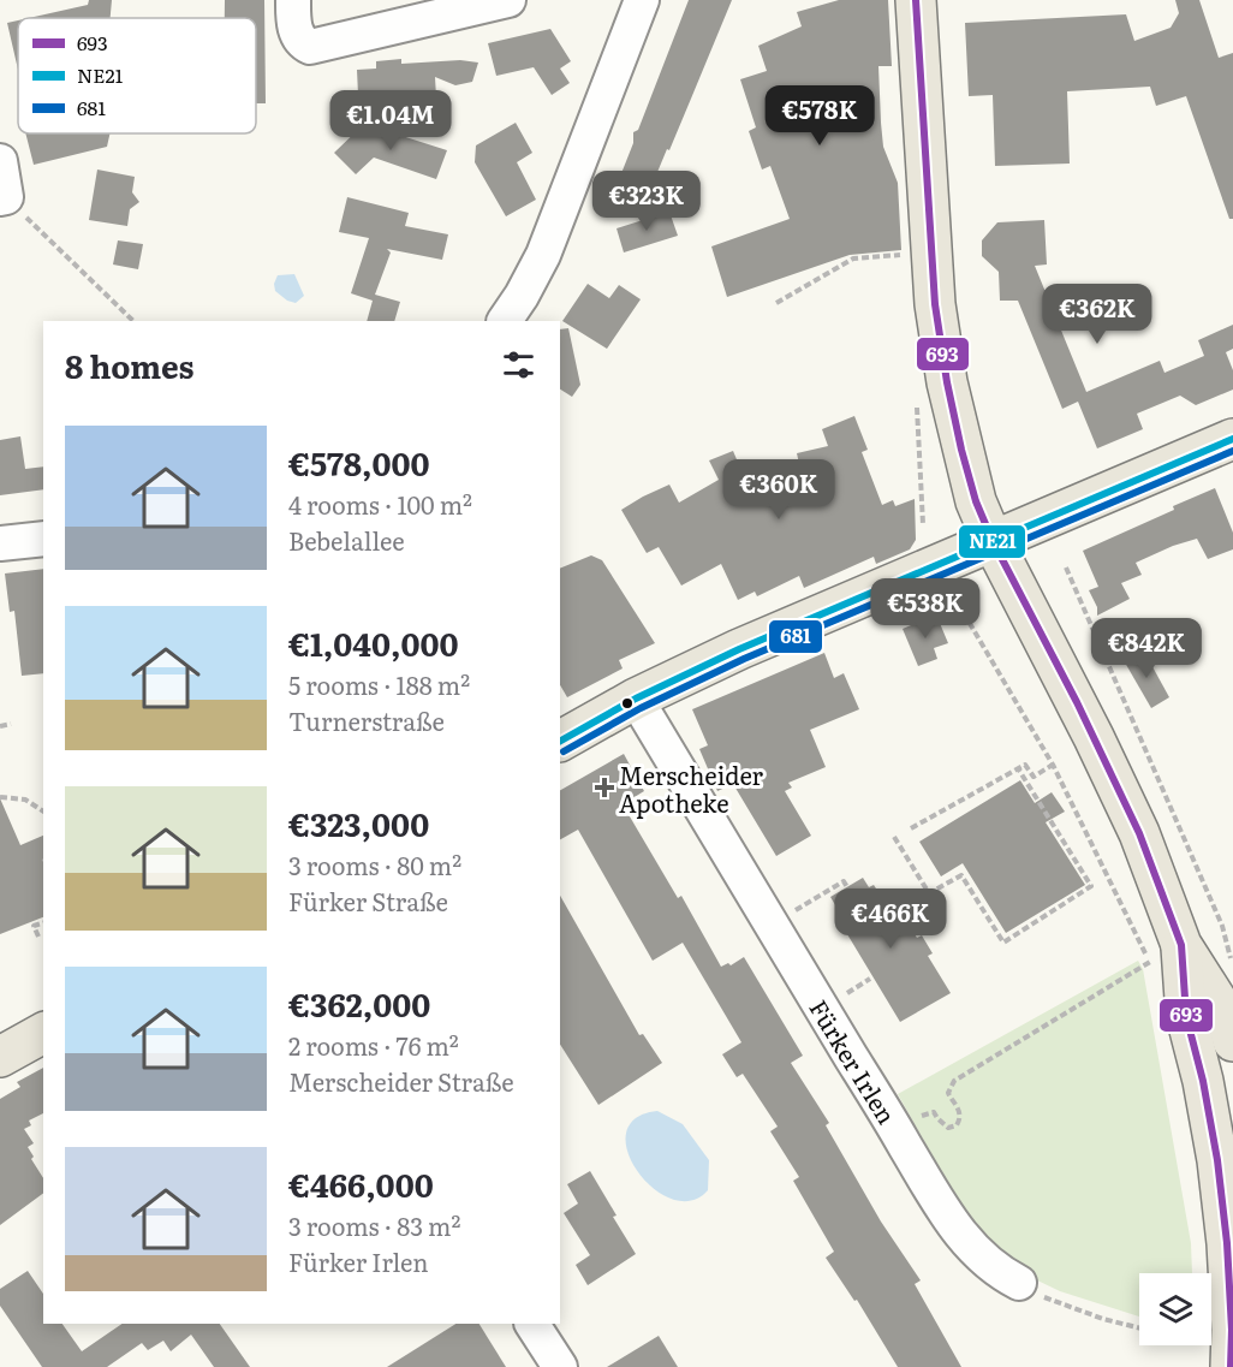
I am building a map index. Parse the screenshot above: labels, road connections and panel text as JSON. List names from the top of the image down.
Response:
{
  "streets": {
    "street": ["Fürker Irlen"]
  },
  "places": {
    "health": ["Merscheider Apotheke"]
  },
  "lines": ["transit line 693", "transit line NE21", "transit line 681"],
  "legend": ["693", "NE21", "681"],
  "page": {
    "price": [
      "€578K",
      "€1.04M",
      "€323K",
      "€362K",
      "€360K",
      "€538K",
      "€842K",
      "€466K"
    ],
    "heading": "8 homes",
    "list": [
      {
        "name": "€578,000",
        "note": "4 rooms · 100 m² · Bebelallee"
      },
      {
        "name": "€1,040,000",
        "note": "5 rooms · 188 m² · Turnerstraße"
      },
      {
        "name": "€323,000",
        "note": "3 rooms · 80 m² · Fürker Straße"
      },
      {
        "name": "€362,000",
        "note": "2 rooms · 76 m² · Merscheider Straße"
      },
      {
        "name": "€466,000",
        "note": "3 rooms · 83 m² · Fürker Irlen"
      }
    ]
  }
}
